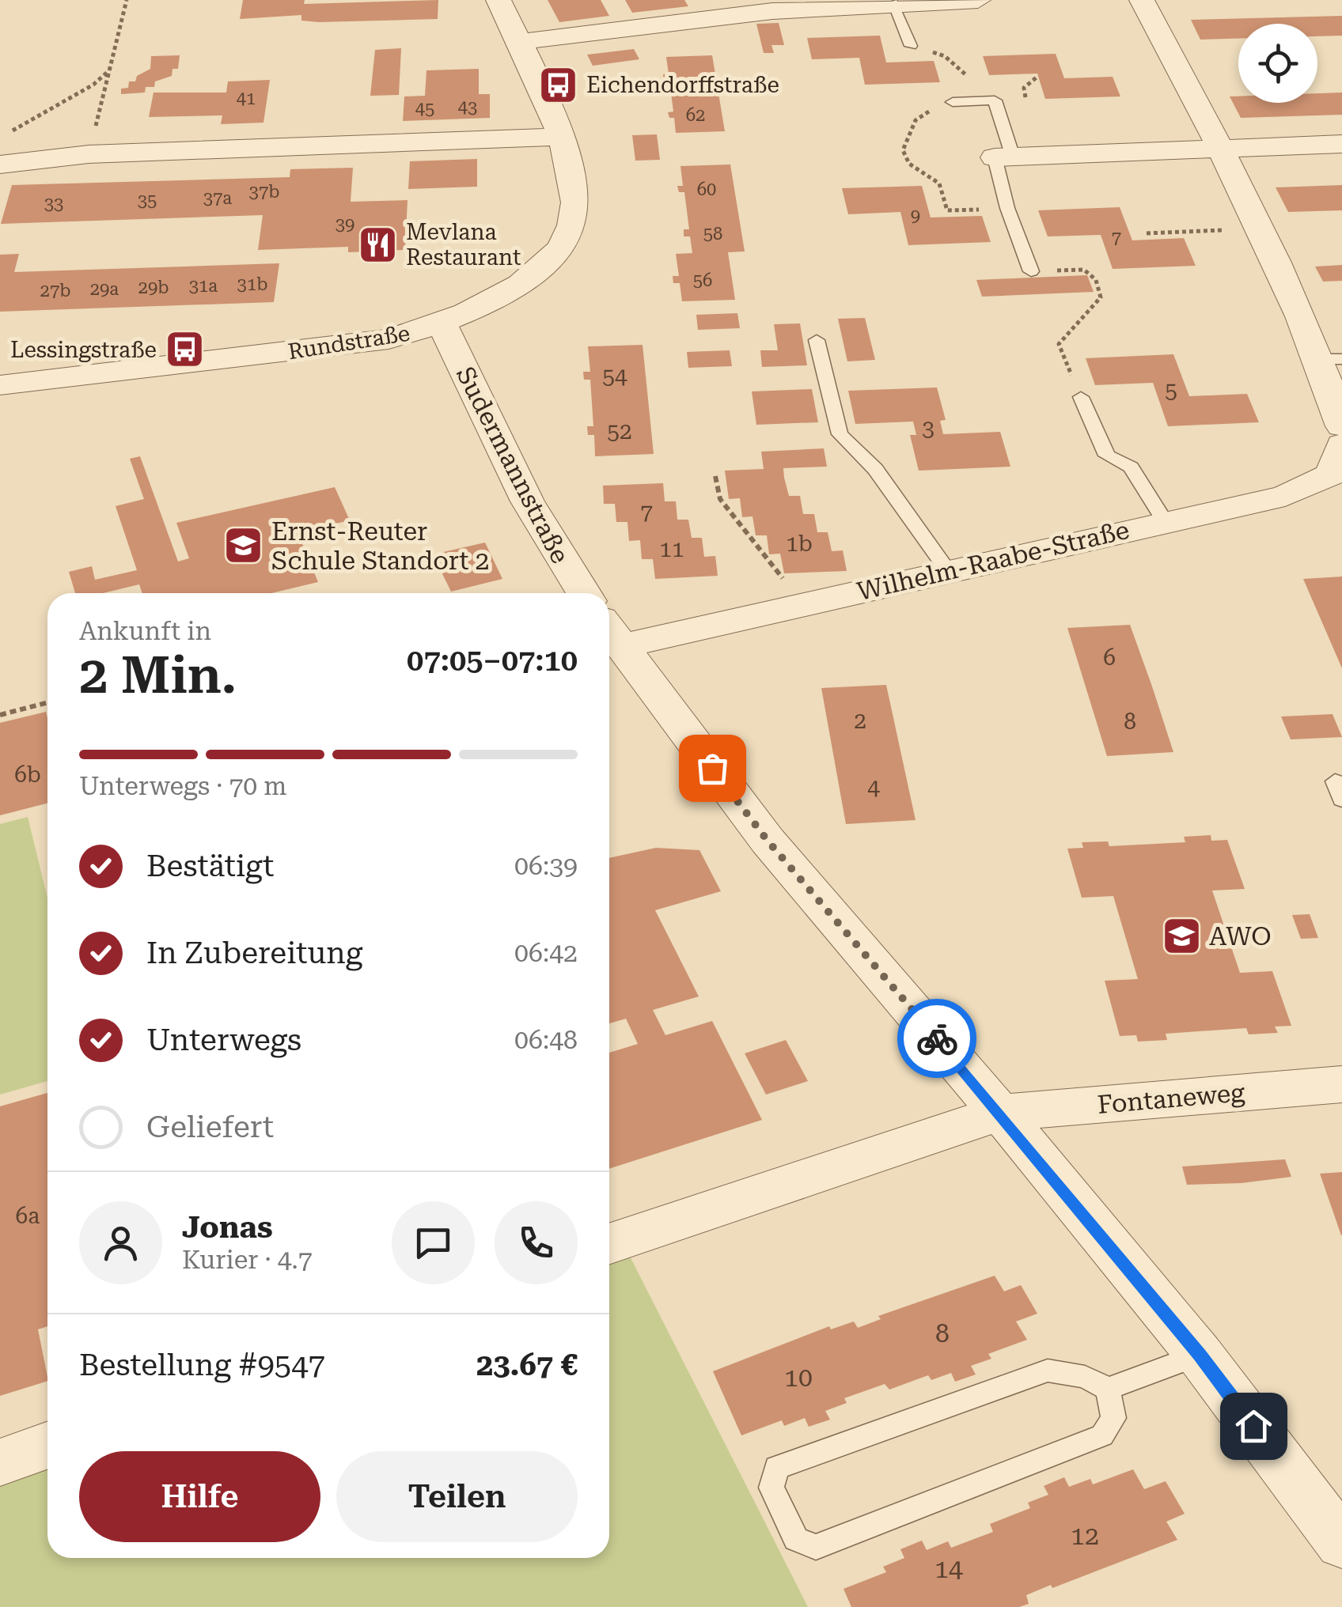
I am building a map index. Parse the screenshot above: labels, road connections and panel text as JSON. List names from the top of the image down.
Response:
{
  "streets": {
    "street": [
      "Rundstraße",
      "Sudermannstraße",
      "Wilhelm-Raabe-Straße",
      "Fontaneweg"
    ]
  },
  "crossings": [
    ["Rundstraße", "Sudermannstraße"]
  ],
  "places": {
    "bus stop": ["Eichendorffstraße", "Lessingstraße"],
    "restaurant": ["Mevlana Restaurant"],
    "school or university": ["Ernst-Reuter Schule Standort 2", "AWO"]
  },
  "house_numbers": [
    "41",
    "43",
    "45",
    "62",
    "60",
    "37b",
    "37a",
    "35",
    "33",
    "9",
    "39",
    "58",
    "7",
    "56",
    "31b",
    "31a",
    "29b",
    "29a",
    "27b",
    "54",
    "5",
    "3",
    "52",
    "7",
    "1b",
    "11",
    "6",
    "2",
    "8",
    "6b",
    "4",
    "6a",
    "8",
    "10",
    "12",
    "14"
  ],
  "page": {
    "heading": ["2 Min.", "Ankunft in", "07:05–07:10"],
    "panel": [
      "Jonas",
      "Kurier · 4.7",
      "Bestellung #9547",
      "23.67 €"
    ],
    "bar": "Unterwegs · 70 m",
    "list": [
      ["Bestätigt", "06:39"],
      ["In Zubereitung", "06:42"],
      ["Unterwegs", "06:48"],
      "Geliefert"
    ],
    "buttons": ["Hilfe", "Teilen"]
  }
}
